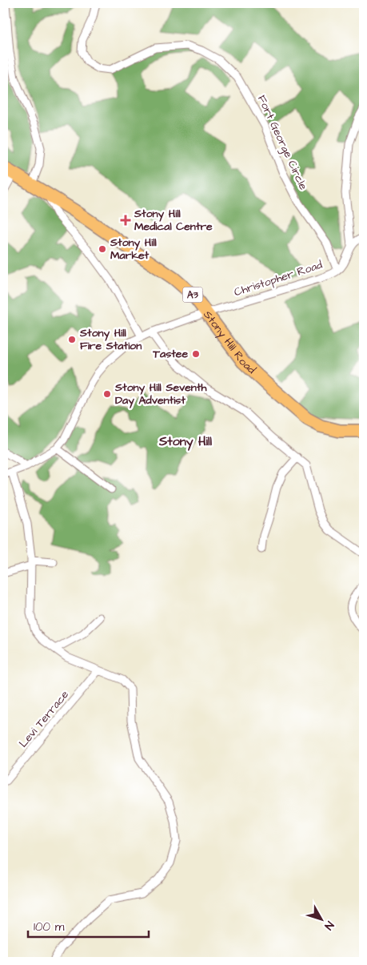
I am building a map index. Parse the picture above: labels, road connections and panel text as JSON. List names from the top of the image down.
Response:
{
  "streets": {
    "main road": ["A3", "Stony Hill Road"],
    "street": ["Fort George Circle", "Christopher Road", "Levi Terrace"]
  },
  "crossings": [
    ["Fort George Circle", "Christopher Road"],
    ["Christopher Road", "Stony Hill Road"]
  ],
  "districts": ["Stony Hill"],
  "places": {
    "health": ["Stony Hill Medical Centre"],
    "other": [
      "Stony Hill Market",
      "Stony Hill Fire Station",
      "Tastee",
      "Stony Hill Seventh Day Adventist"
    ]
  },
  "scale_bar": "100 m",
  "north": "bottom right"
}
